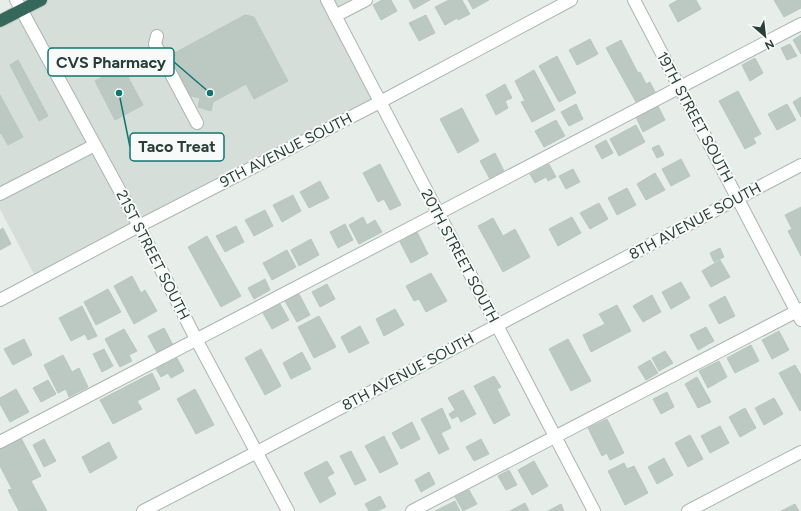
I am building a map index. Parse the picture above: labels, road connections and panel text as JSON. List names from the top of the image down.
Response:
{
  "streets": {
    "street": [
      "19TH STREET SOUTH",
      "9TH AVENUE SOUTH",
      "8TH AVENUE SOUTH",
      "21ST STREET SOUTH",
      "20TH STREET SOUTH"
    ]
  },
  "crossings": [
    ["19TH STREET SOUTH", "8TH AVENUE SOUTH"],
    ["9TH AVENUE SOUTH", "21ST STREET SOUTH"],
    ["9TH AVENUE SOUTH", "20TH STREET SOUTH"],
    ["8TH AVENUE SOUTH", "21ST STREET SOUTH"],
    ["8TH AVENUE SOUTH", "20TH STREET SOUTH"]
  ],
  "places": ["Taco Treat", "CVS Pharmacy"],
  "north": "bottom right"
}
